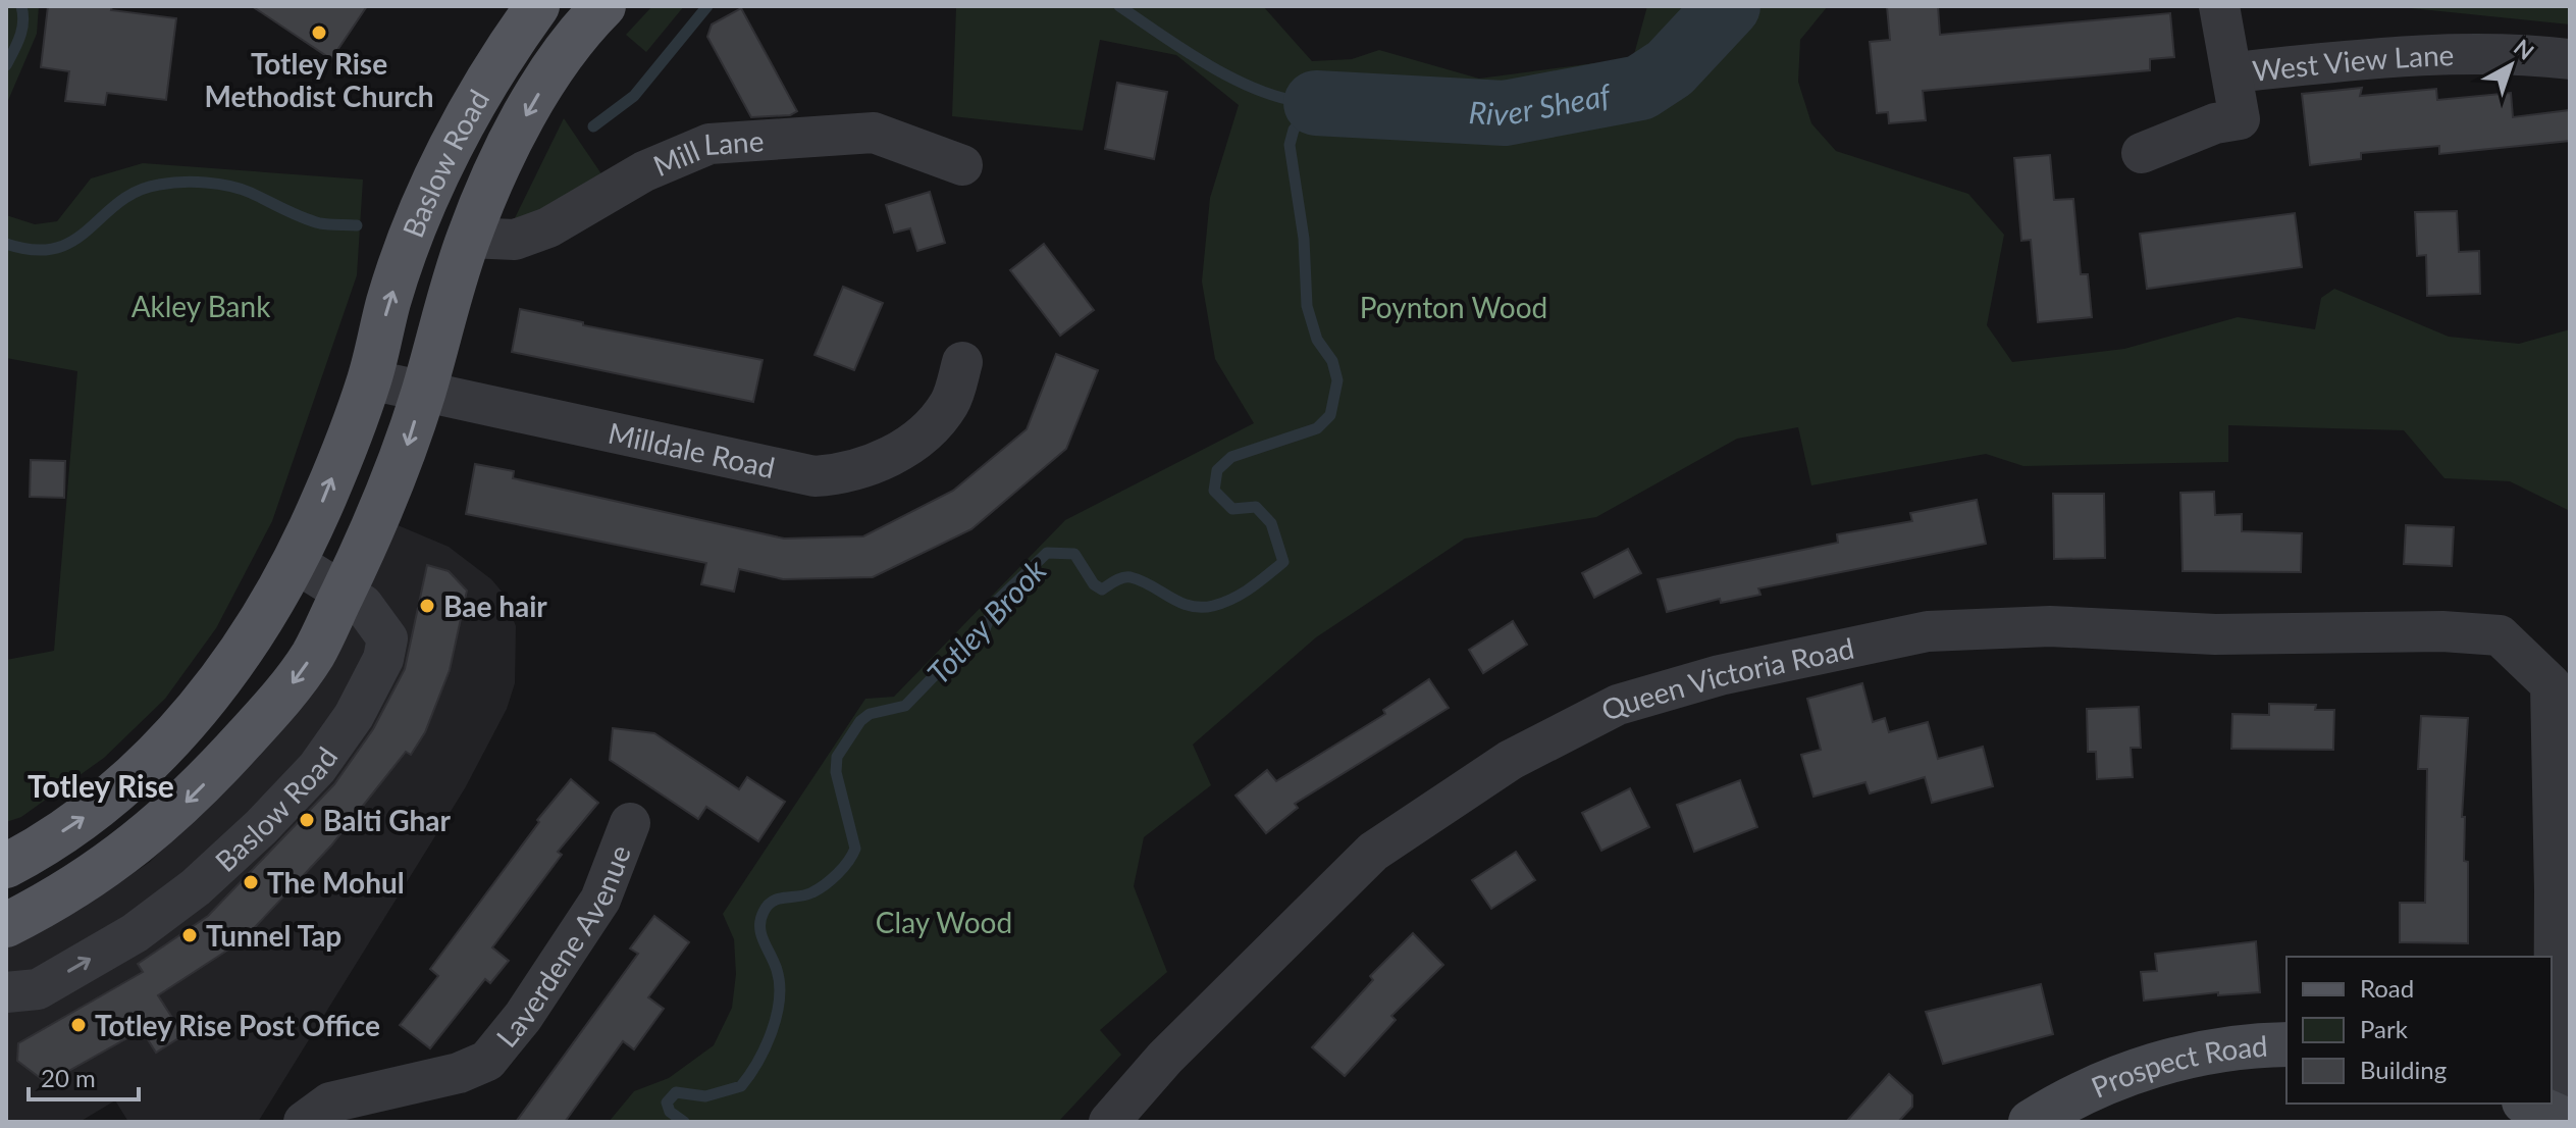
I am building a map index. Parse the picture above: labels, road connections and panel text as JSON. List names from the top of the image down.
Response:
{
  "streets": {
    "main road": ["Baslow Road"],
    "street": [
      "West View Lane",
      "Mill Lane",
      "Milldale Road",
      "Queen Victoria Road",
      "Laverdene Avenue",
      "Prospect Road"
    ]
  },
  "crossings": [
    ["Baslow Road", "Milldale Road"]
  ],
  "districts": ["Totley Rise"],
  "water": ["River Sheaf", "Totley Brook"],
  "parks": ["Akley Bank", "Poynton Wood", "Clay Wood"],
  "places": [
    "Totley Rise Methodist Church",
    "Bae hair",
    "Balti Ghar",
    "The Mohul",
    "Tunnel Tap",
    "Totley Rise Post Office"
  ],
  "legend": ["Road", "Park", "Building"],
  "scale_bar": "20 m",
  "north": "top right"
}
